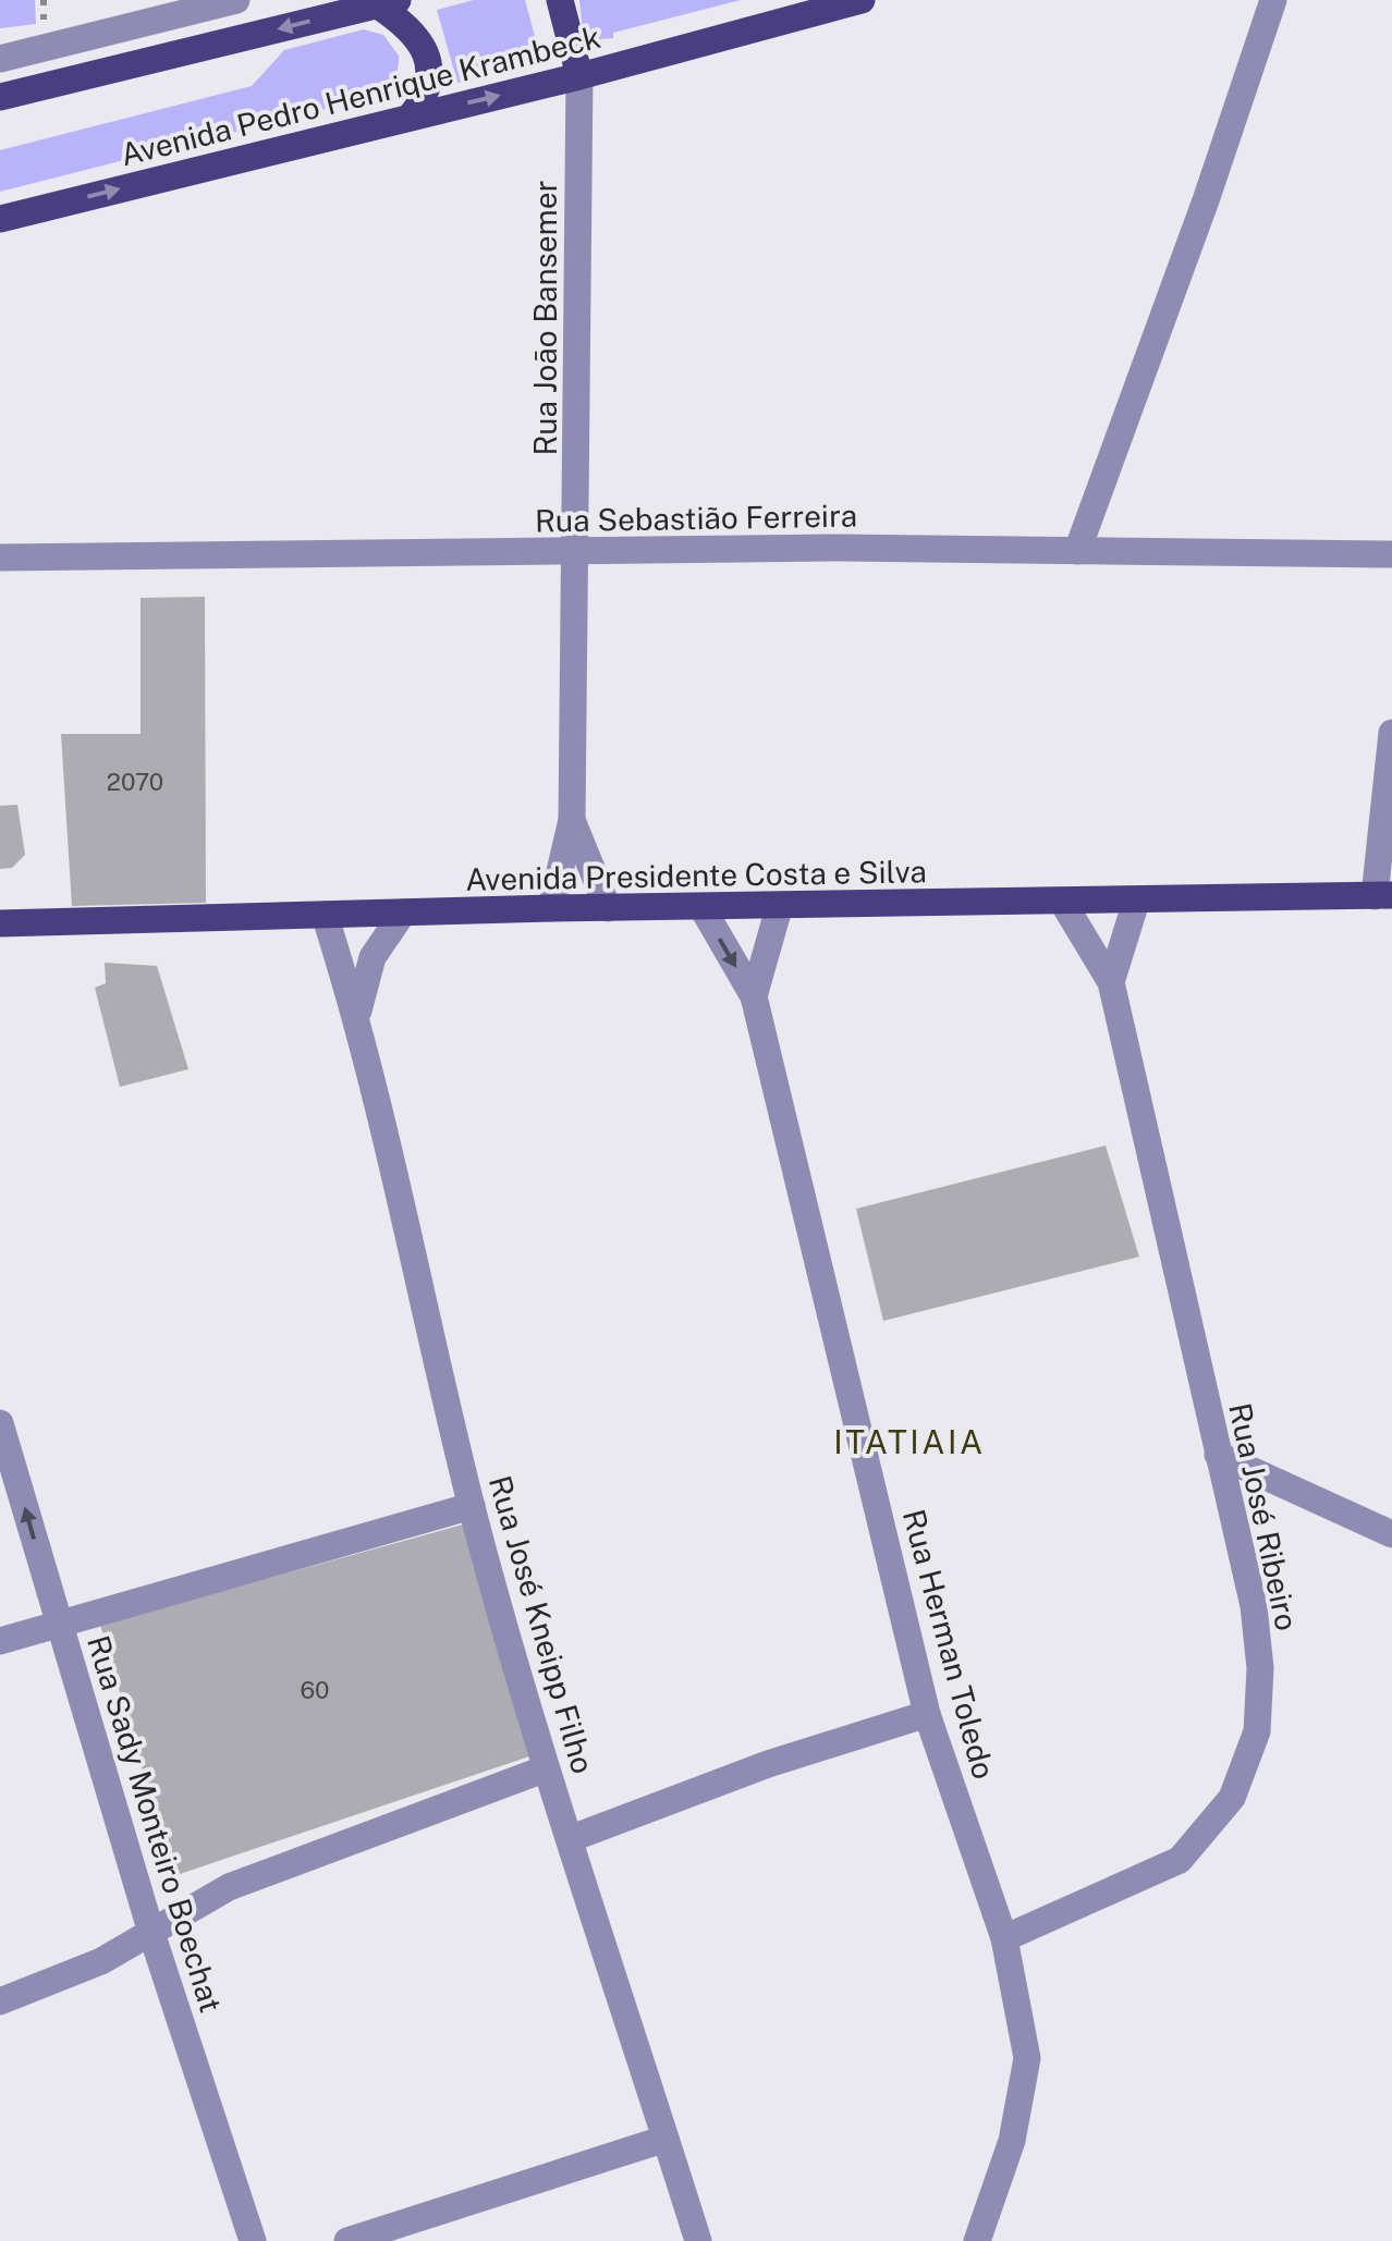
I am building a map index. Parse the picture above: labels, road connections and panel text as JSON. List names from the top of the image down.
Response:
{
  "streets": {
    "main road": ["Avenida Pedro Henrique Krambeck", "Avenida Presidente Costa e Silva"],
    "street": [
      "Rua João Bansemer",
      "Rua Sebastião Ferreira",
      "Rua José Ribeiro",
      "Rua José Kneipp Filho",
      "Rua Herman Toledo",
      "Rua Sady Monteiro Boechat"
    ]
  },
  "crossings": [
    ["Avenida Pedro Henrique Krambeck", "Rua João Bansemer"],
    ["Rua João Bansemer", "Rua Sebastião Ferreira"],
    ["Rua João Bansemer", "Avenida Presidente Costa e Silva"],
    ["Avenida Presidente Costa e Silva", "Rua José Ribeiro"],
    ["Avenida Presidente Costa e Silva", "Rua José Kneipp Filho"],
    ["Avenida Presidente Costa e Silva", "Rua Herman Toledo"],
    ["Rua José Ribeiro", "Rua Herman Toledo"]
  ],
  "districts": ["ITATIAIA"],
  "house_numbers": ["2070", "60"]
}
